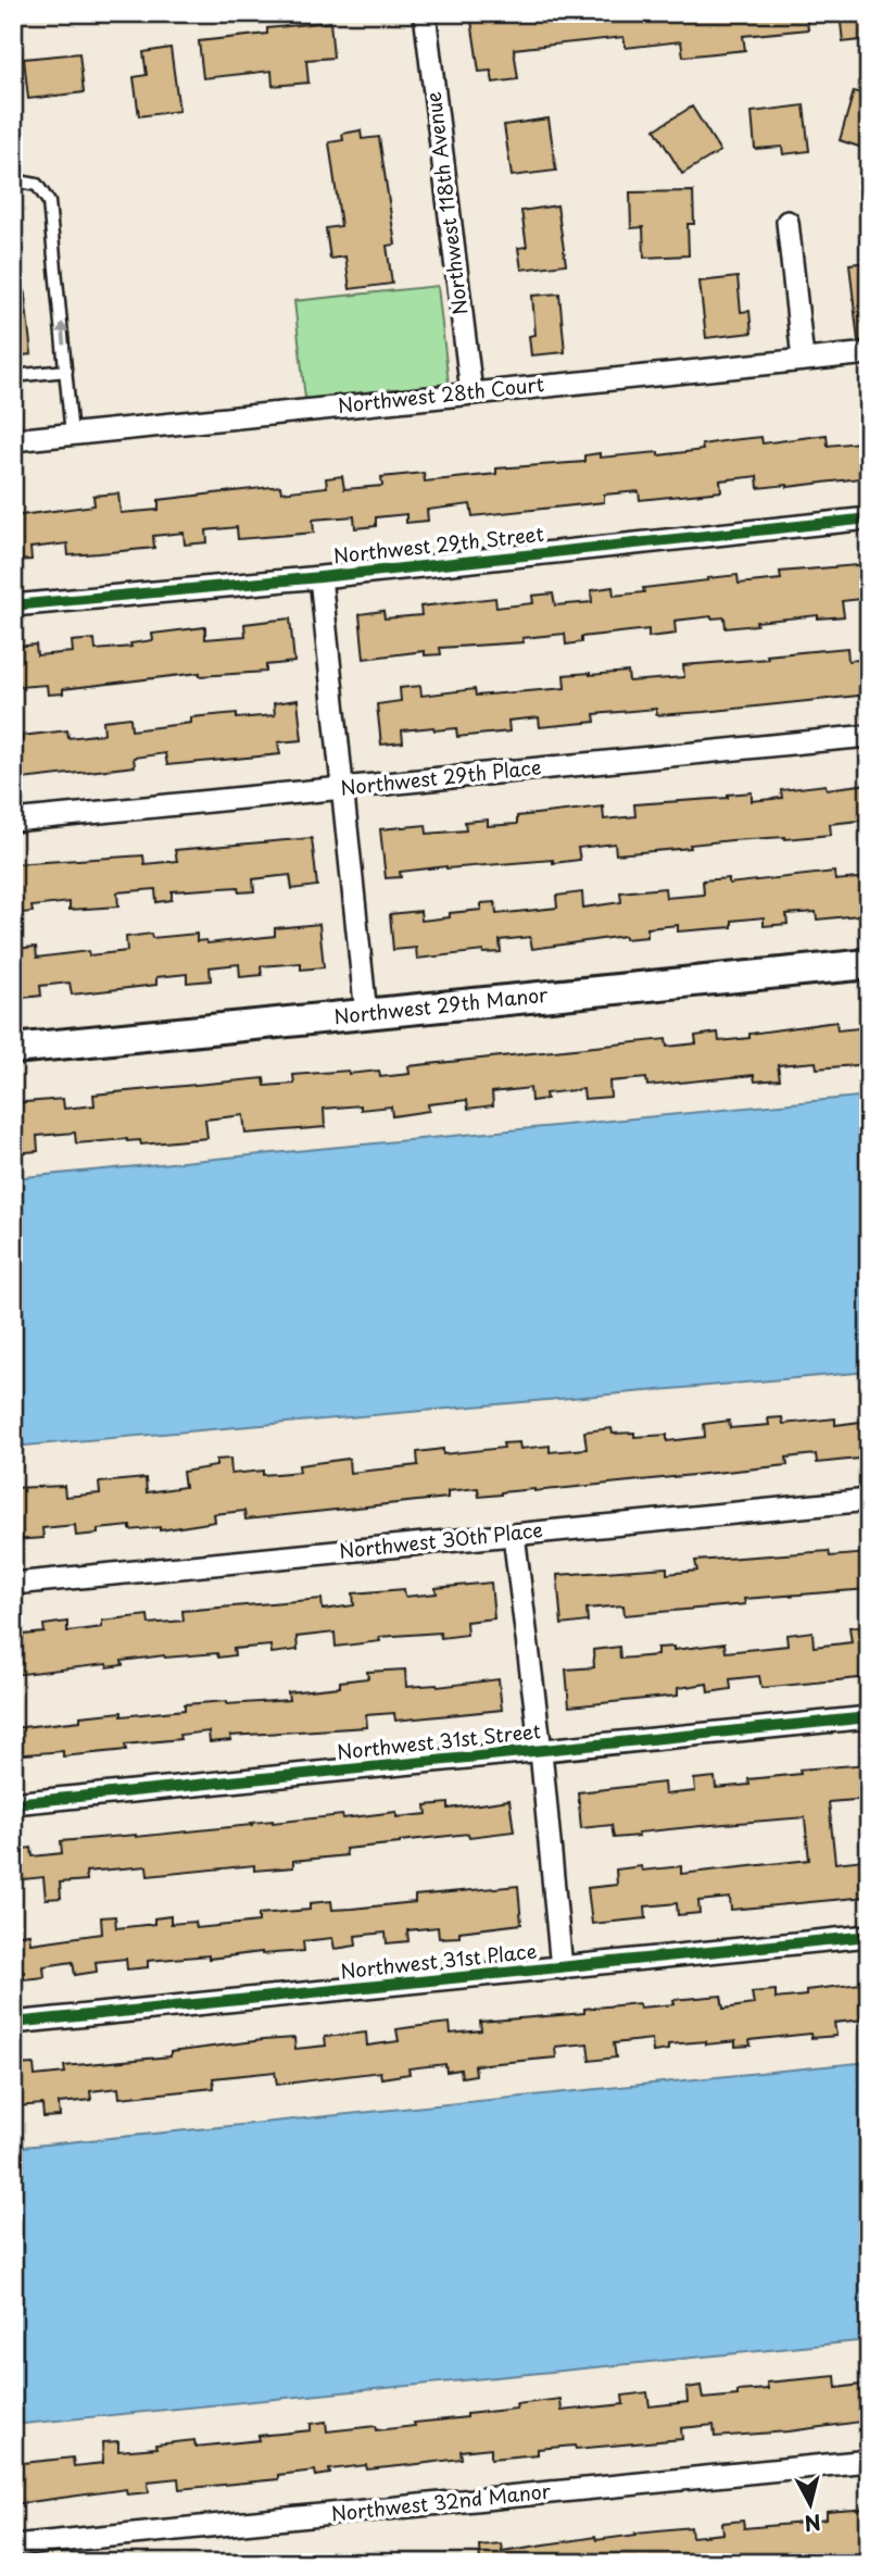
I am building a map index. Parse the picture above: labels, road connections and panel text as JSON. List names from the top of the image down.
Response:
{
  "streets": {
    "street": [
      "Northwest 118th Avenue",
      "Northwest 28th Court",
      "Northwest 29th Street",
      "Northwest 29th Place",
      "Northwest 29th Manor",
      "Northwest 30th Place",
      "Northwest 31st Street",
      "Northwest 31st Place",
      "Northwest 32nd Manor"
    ]
  },
  "crossings": [
    ["Northwest 118th Avenue", "Northwest 28th Court"]
  ],
  "north": "bottom"
}
